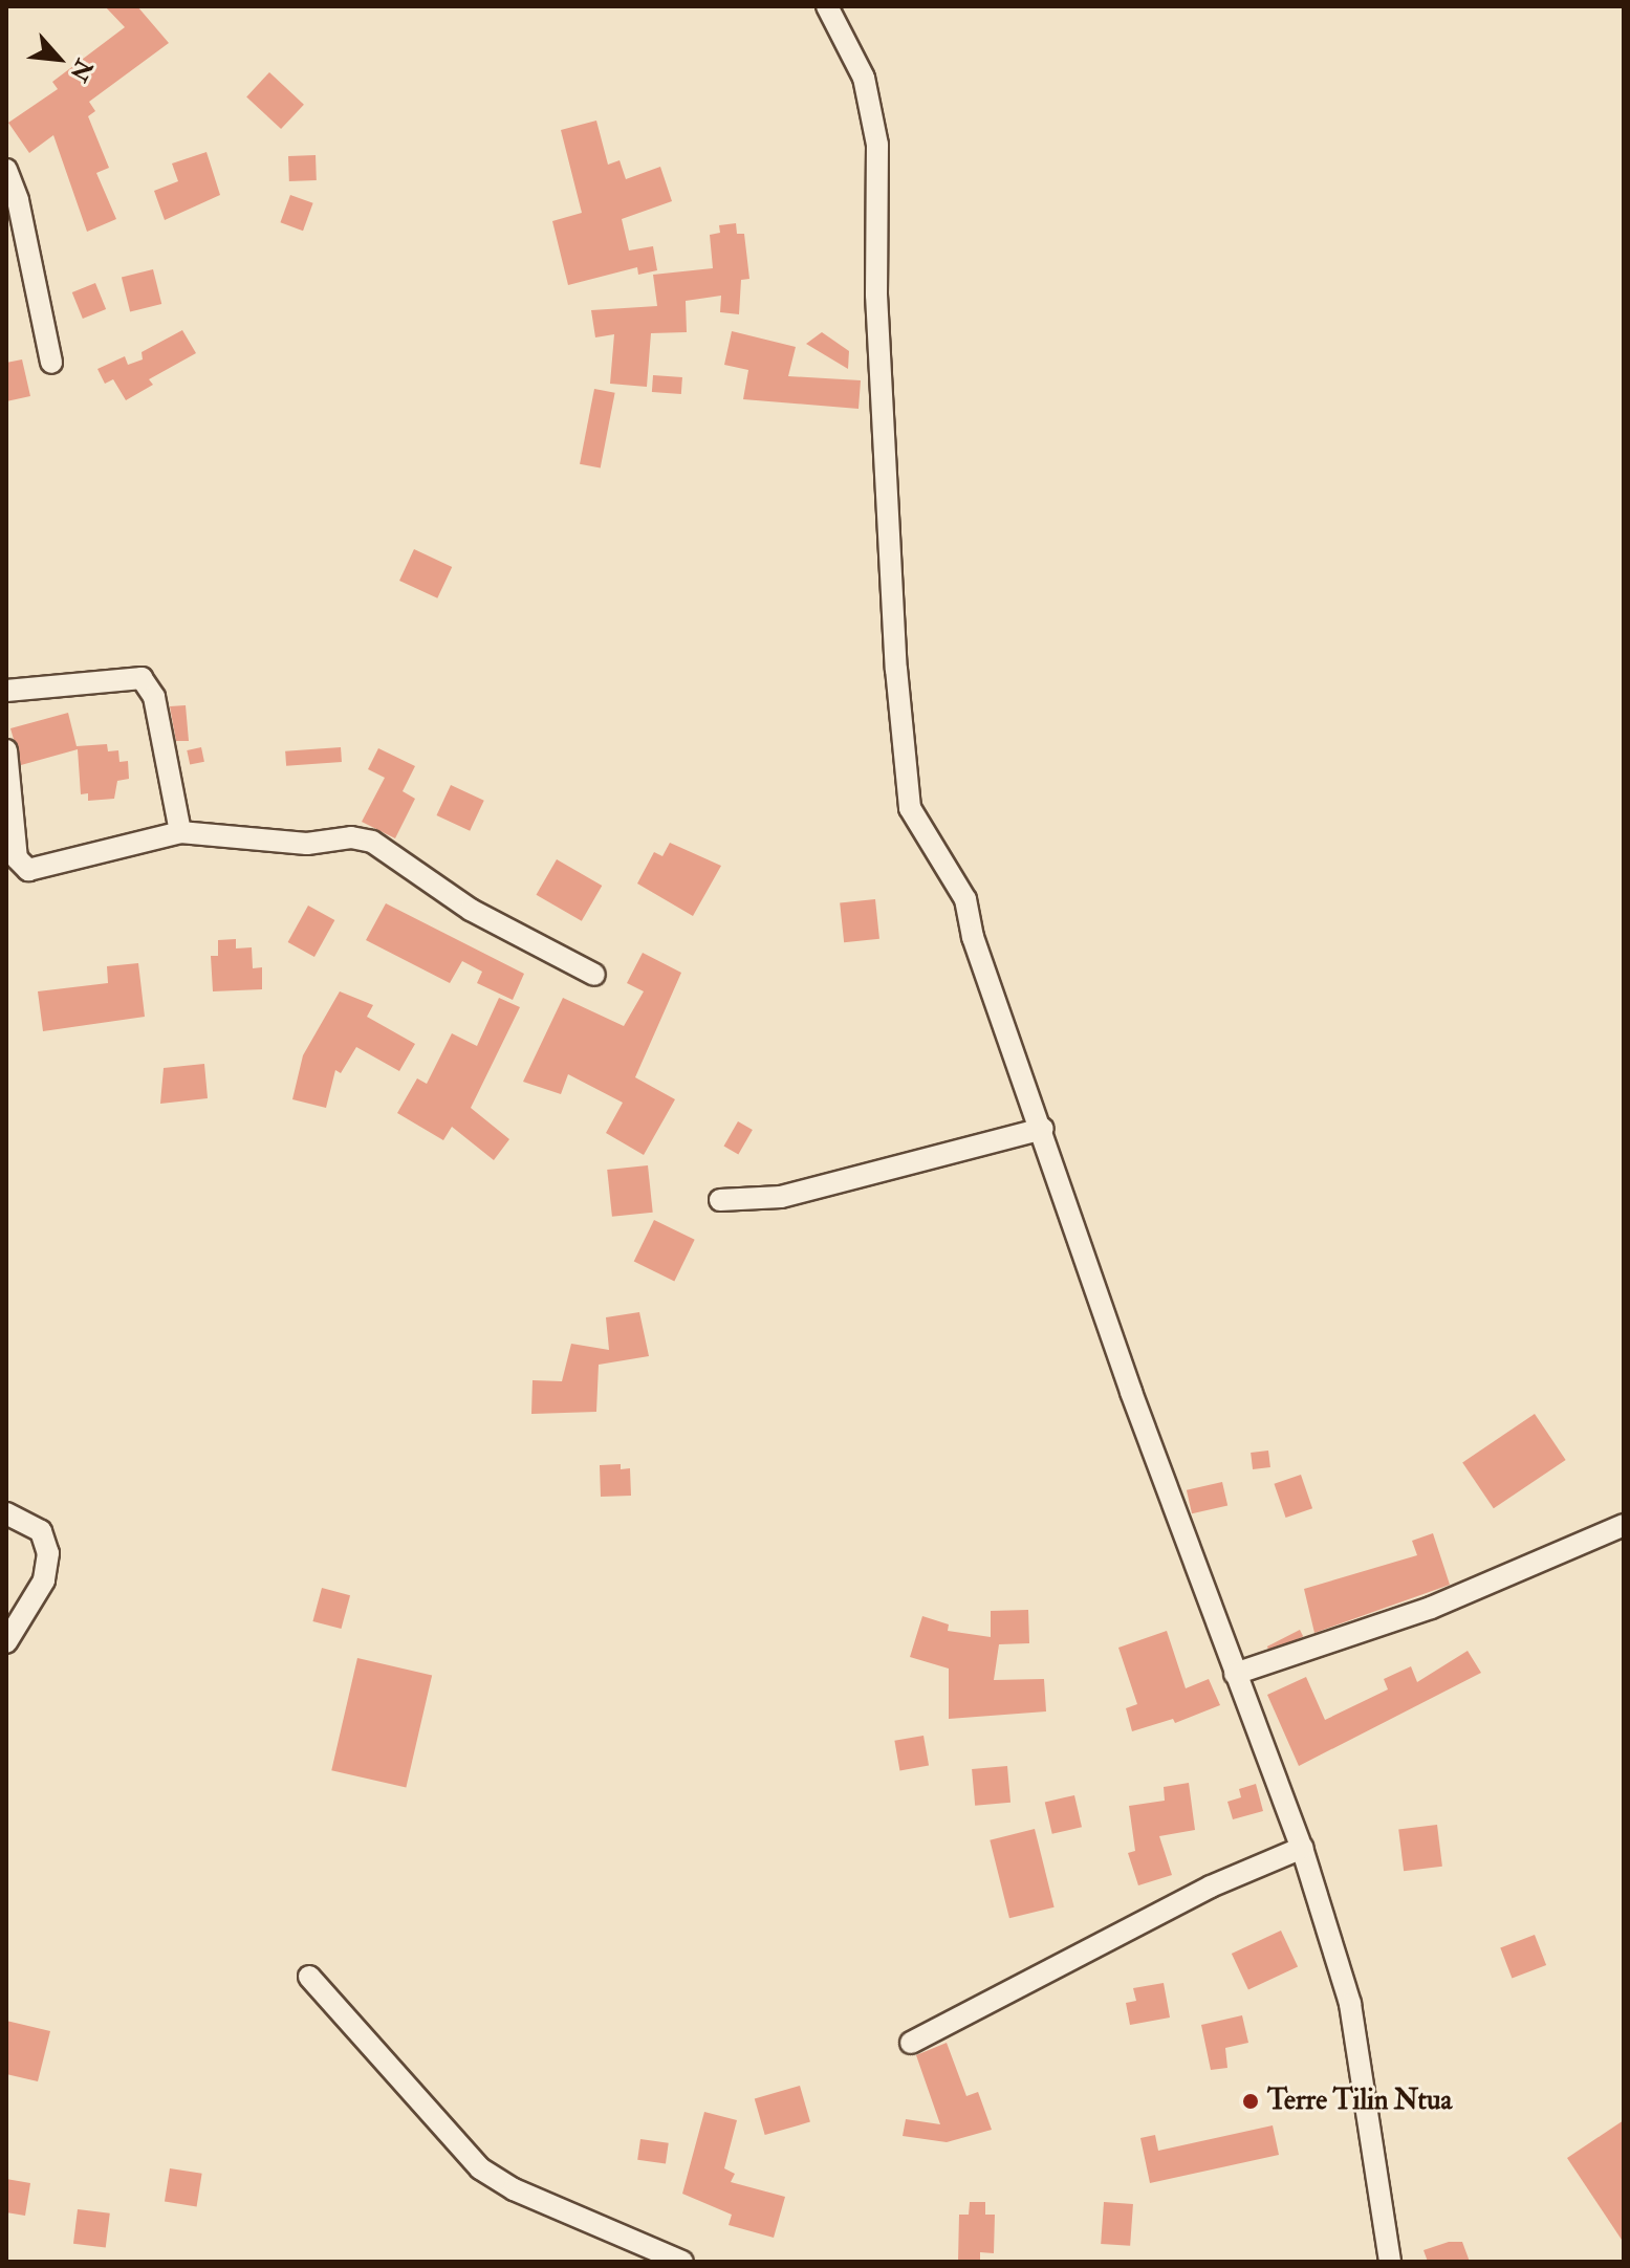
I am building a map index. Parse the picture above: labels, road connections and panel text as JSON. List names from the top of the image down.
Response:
{
  "places": ["Terre Tilin Ntua"],
  "north": "bottom right"
}
